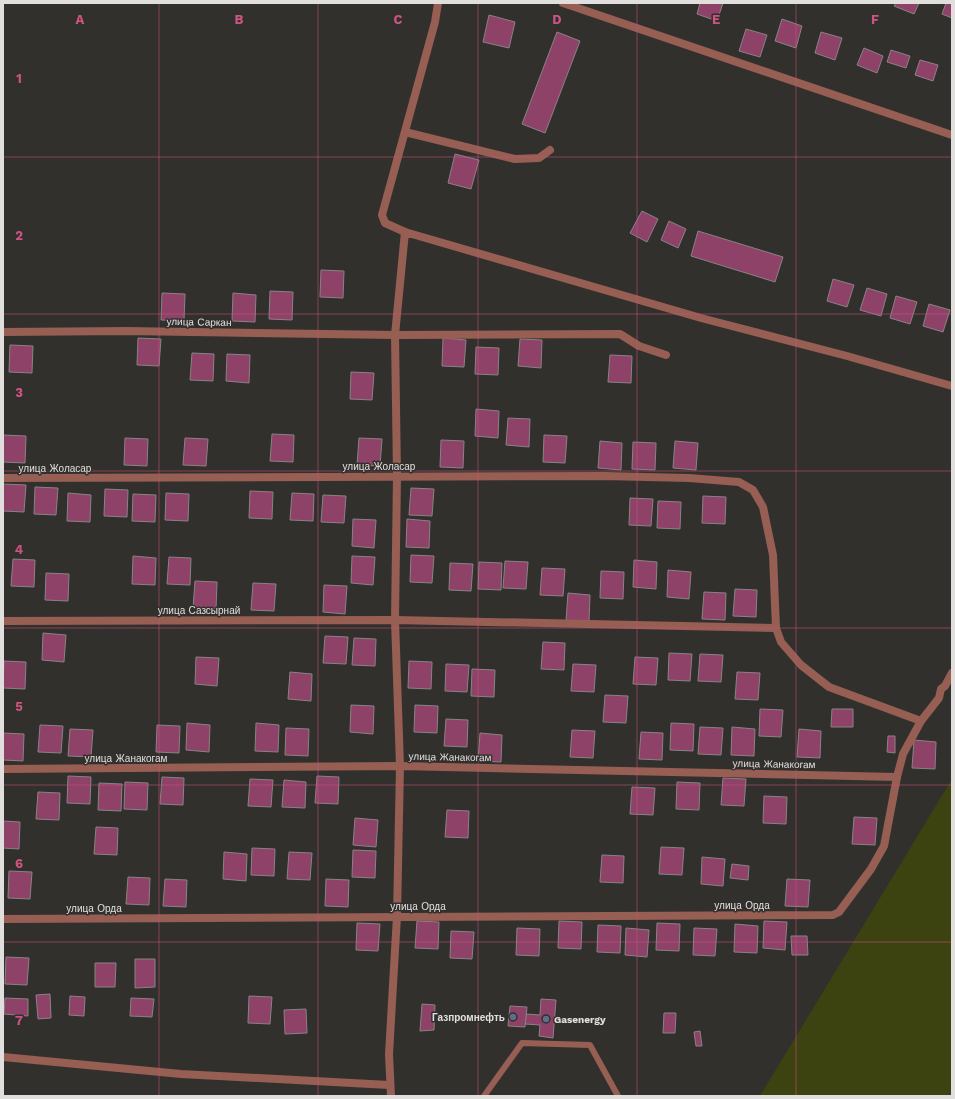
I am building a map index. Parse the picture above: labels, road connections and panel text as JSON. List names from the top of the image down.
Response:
{
  "streets": {
    "street": [
      "улица Саркан",
      "улица Жоласар",
      "улица Сазсырнай",
      "улица Жанакогам",
      "улица Орда"
    ]
  },
  "crossings": [
    ["улица Жоласар", "улица Сазсырнай"],
    ["улица Жанакогам", "улица Орда"]
  ],
  "places": ["Газпромнефть", "Gasenergy"],
  "grid": {
    "columns": [
      "A",
      "B",
      "C",
      "D",
      "E",
      "F"
    ],
    "rows": [
      "1",
      "2",
      "3",
      "4",
      "5",
      "6",
      "7"
    ]
  }
}
